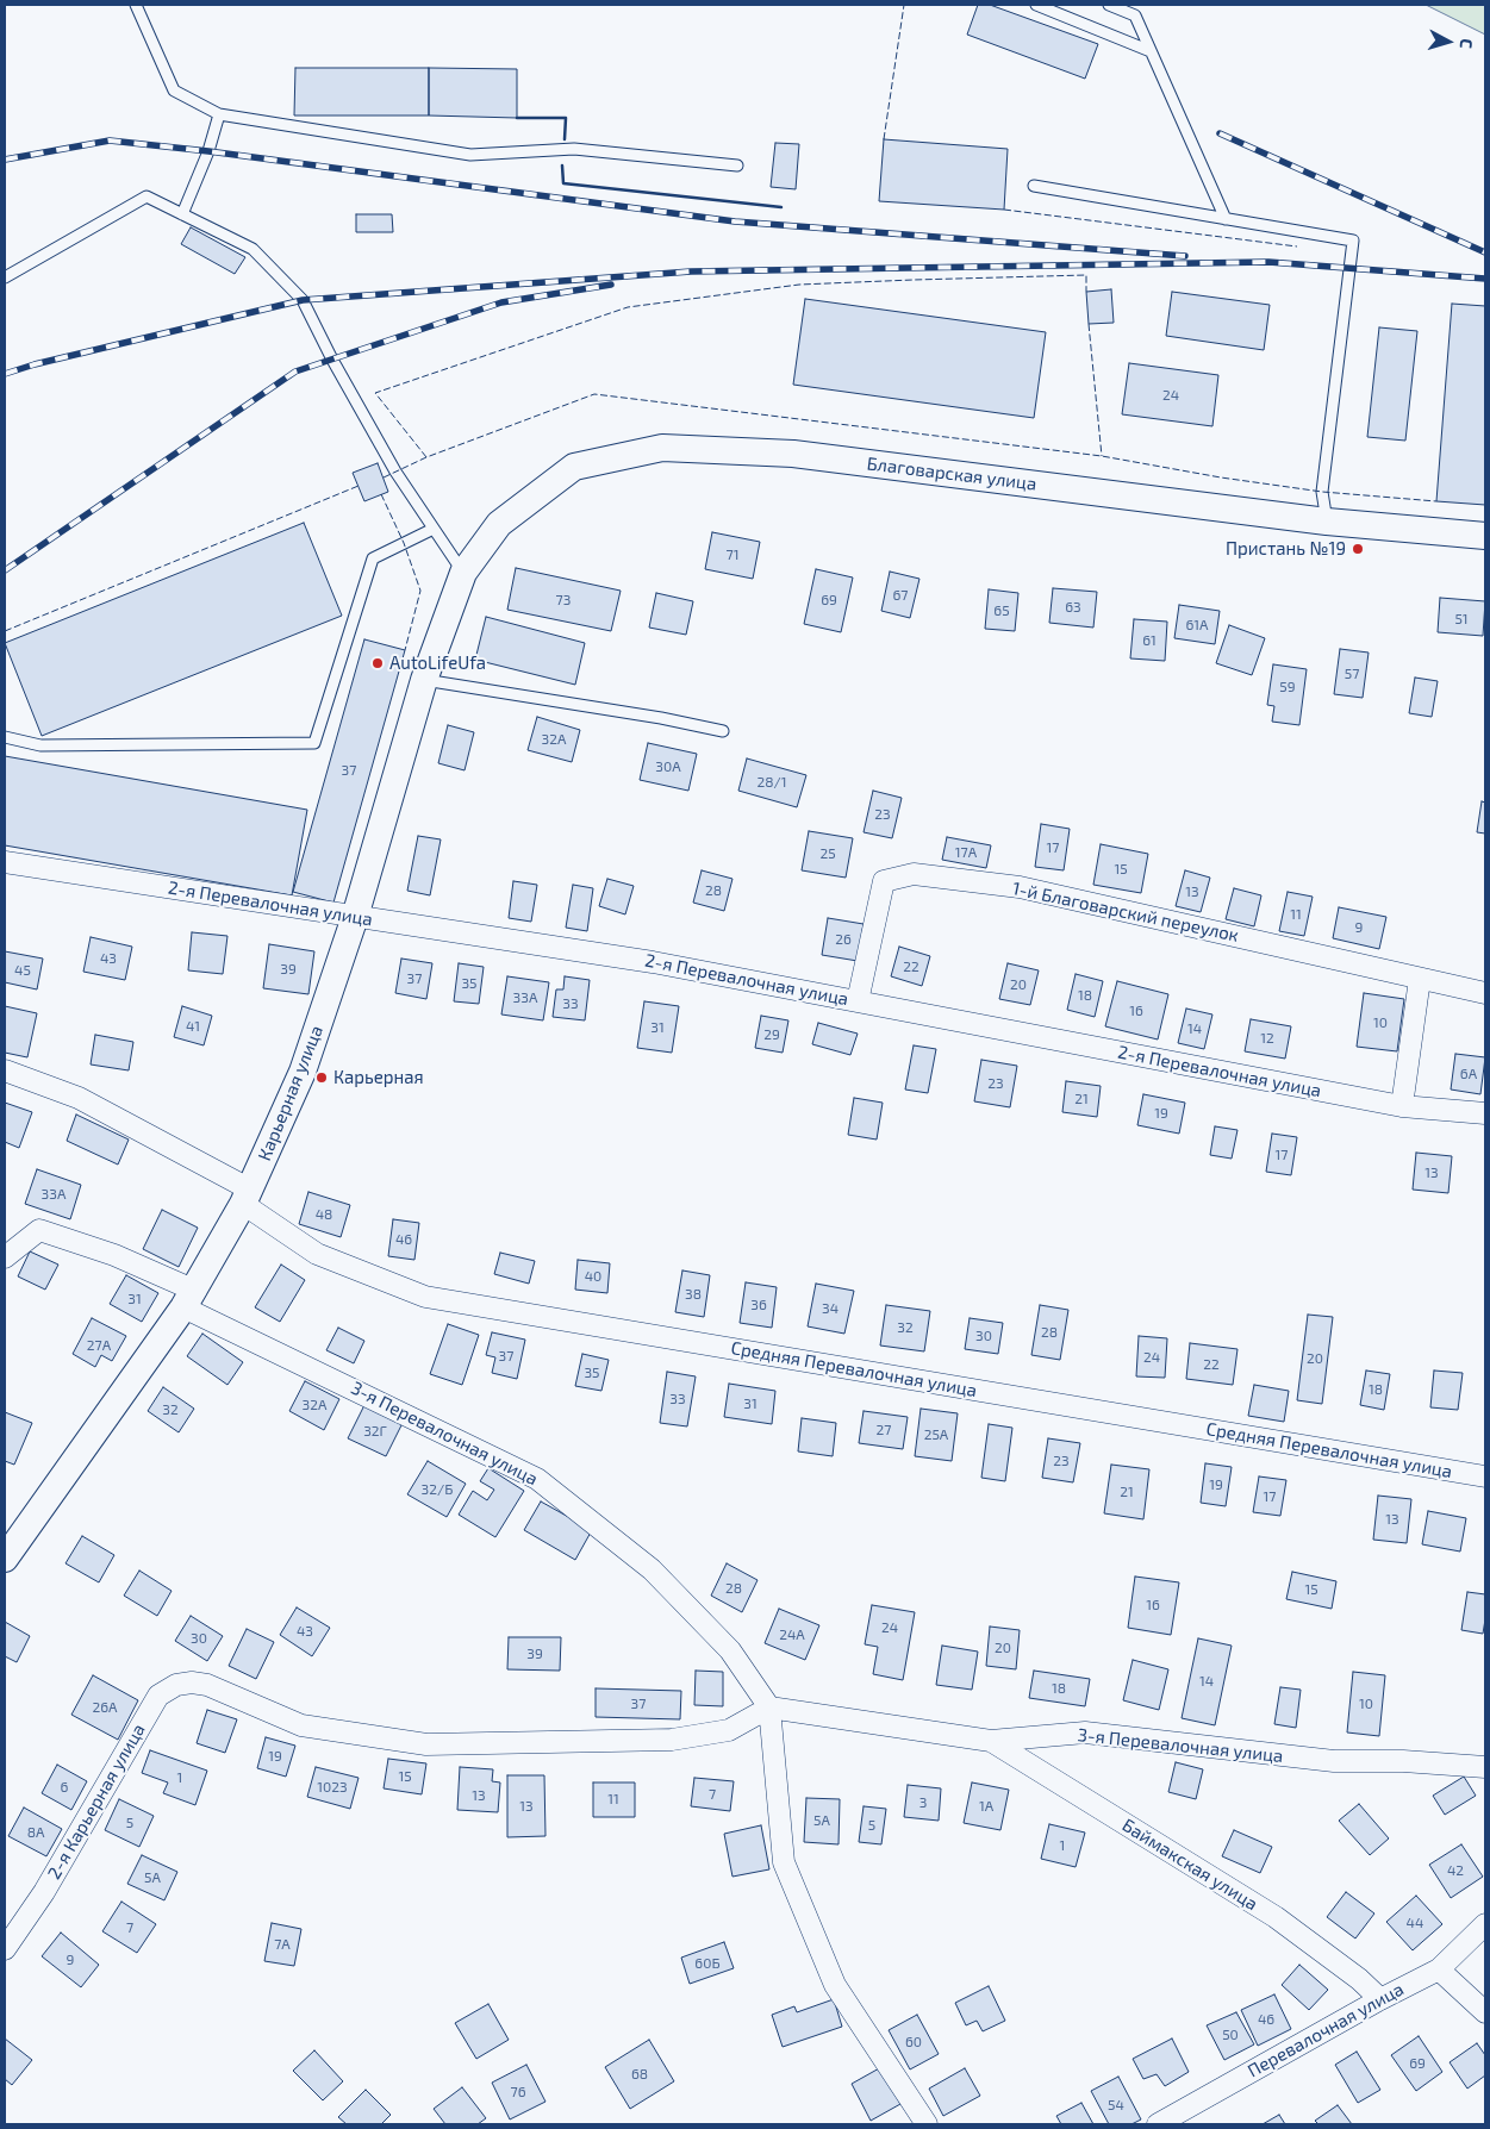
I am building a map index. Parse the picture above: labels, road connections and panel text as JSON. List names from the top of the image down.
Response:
{
  "streets": {
    "street": [
      "Благоварская улица",
      "2-я Перевалочная улица",
      "1-й Благоварский переулок",
      "Карьерная улица",
      "Средняя Перевалочная улица",
      "3-я Перевалочная улица",
      "2-я Карьерная улица",
      "Баймакская улица",
      "Перевалочная улица"
    ]
  },
  "crossings": [
    ["Благоварская улица", "Карьерная улица"],
    ["2-я Перевалочная улица", "1-й Благоварский переулок"],
    ["2-я Перевалочная улица", "Карьерная улица"],
    ["Карьерная улица", "Средняя Перевалочная улица"],
    ["Карьерная улица", "3-я Перевалочная улица"],
    ["3-я Перевалочная улица", "2-я Карьерная улица"],
    ["3-я Перевалочная улица", "Баймакская улица"],
    ["Баймакская улица", "Перевалочная улица"]
  ],
  "places": ["Пристань №19", "AutoLifeUfa", "Карьерная"],
  "house_numbers": [
    "24",
    "71",
    "67",
    "73",
    "69",
    "63",
    "65",
    "51",
    "61А",
    "61",
    "57",
    "59",
    "32А",
    "30А",
    "37",
    "28/1",
    "23",
    "17",
    "17А",
    "25",
    "15",
    "28",
    "13",
    "11",
    "9",
    "26",
    "43",
    "22",
    "39",
    "45",
    "37",
    "35",
    "20",
    "18",
    "33А",
    "33",
    "16",
    "10",
    "41",
    "31",
    "14",
    "29",
    "12",
    "6А",
    "23",
    "21",
    "19",
    "17",
    "13",
    "33А",
    "48",
    "46",
    "40",
    "38",
    "31",
    "36",
    "34",
    "32",
    "28",
    "30",
    "27А",
    "37",
    "24",
    "20",
    "22",
    "35",
    "18",
    "33",
    "31",
    "32А",
    "32",
    "27",
    "32Г",
    "25А",
    "23",
    "19",
    "32/Б",
    "21",
    "17",
    "13",
    "28",
    "15",
    "16",
    "24",
    "43",
    "24А",
    "30",
    "20",
    "39",
    "14",
    "18",
    "37",
    "10",
    "26А",
    "19",
    "15",
    "1",
    "6",
    "1023",
    "7",
    "13",
    "11",
    "3",
    "13",
    "1А",
    "5А",
    "5",
    "5",
    "8А",
    "1",
    "42",
    "5А",
    "44",
    "7",
    "7А",
    "9",
    "60Б",
    "46",
    "50",
    "60",
    "69",
    "68",
    "76",
    "54"
  ],
  "north": "right"
}
